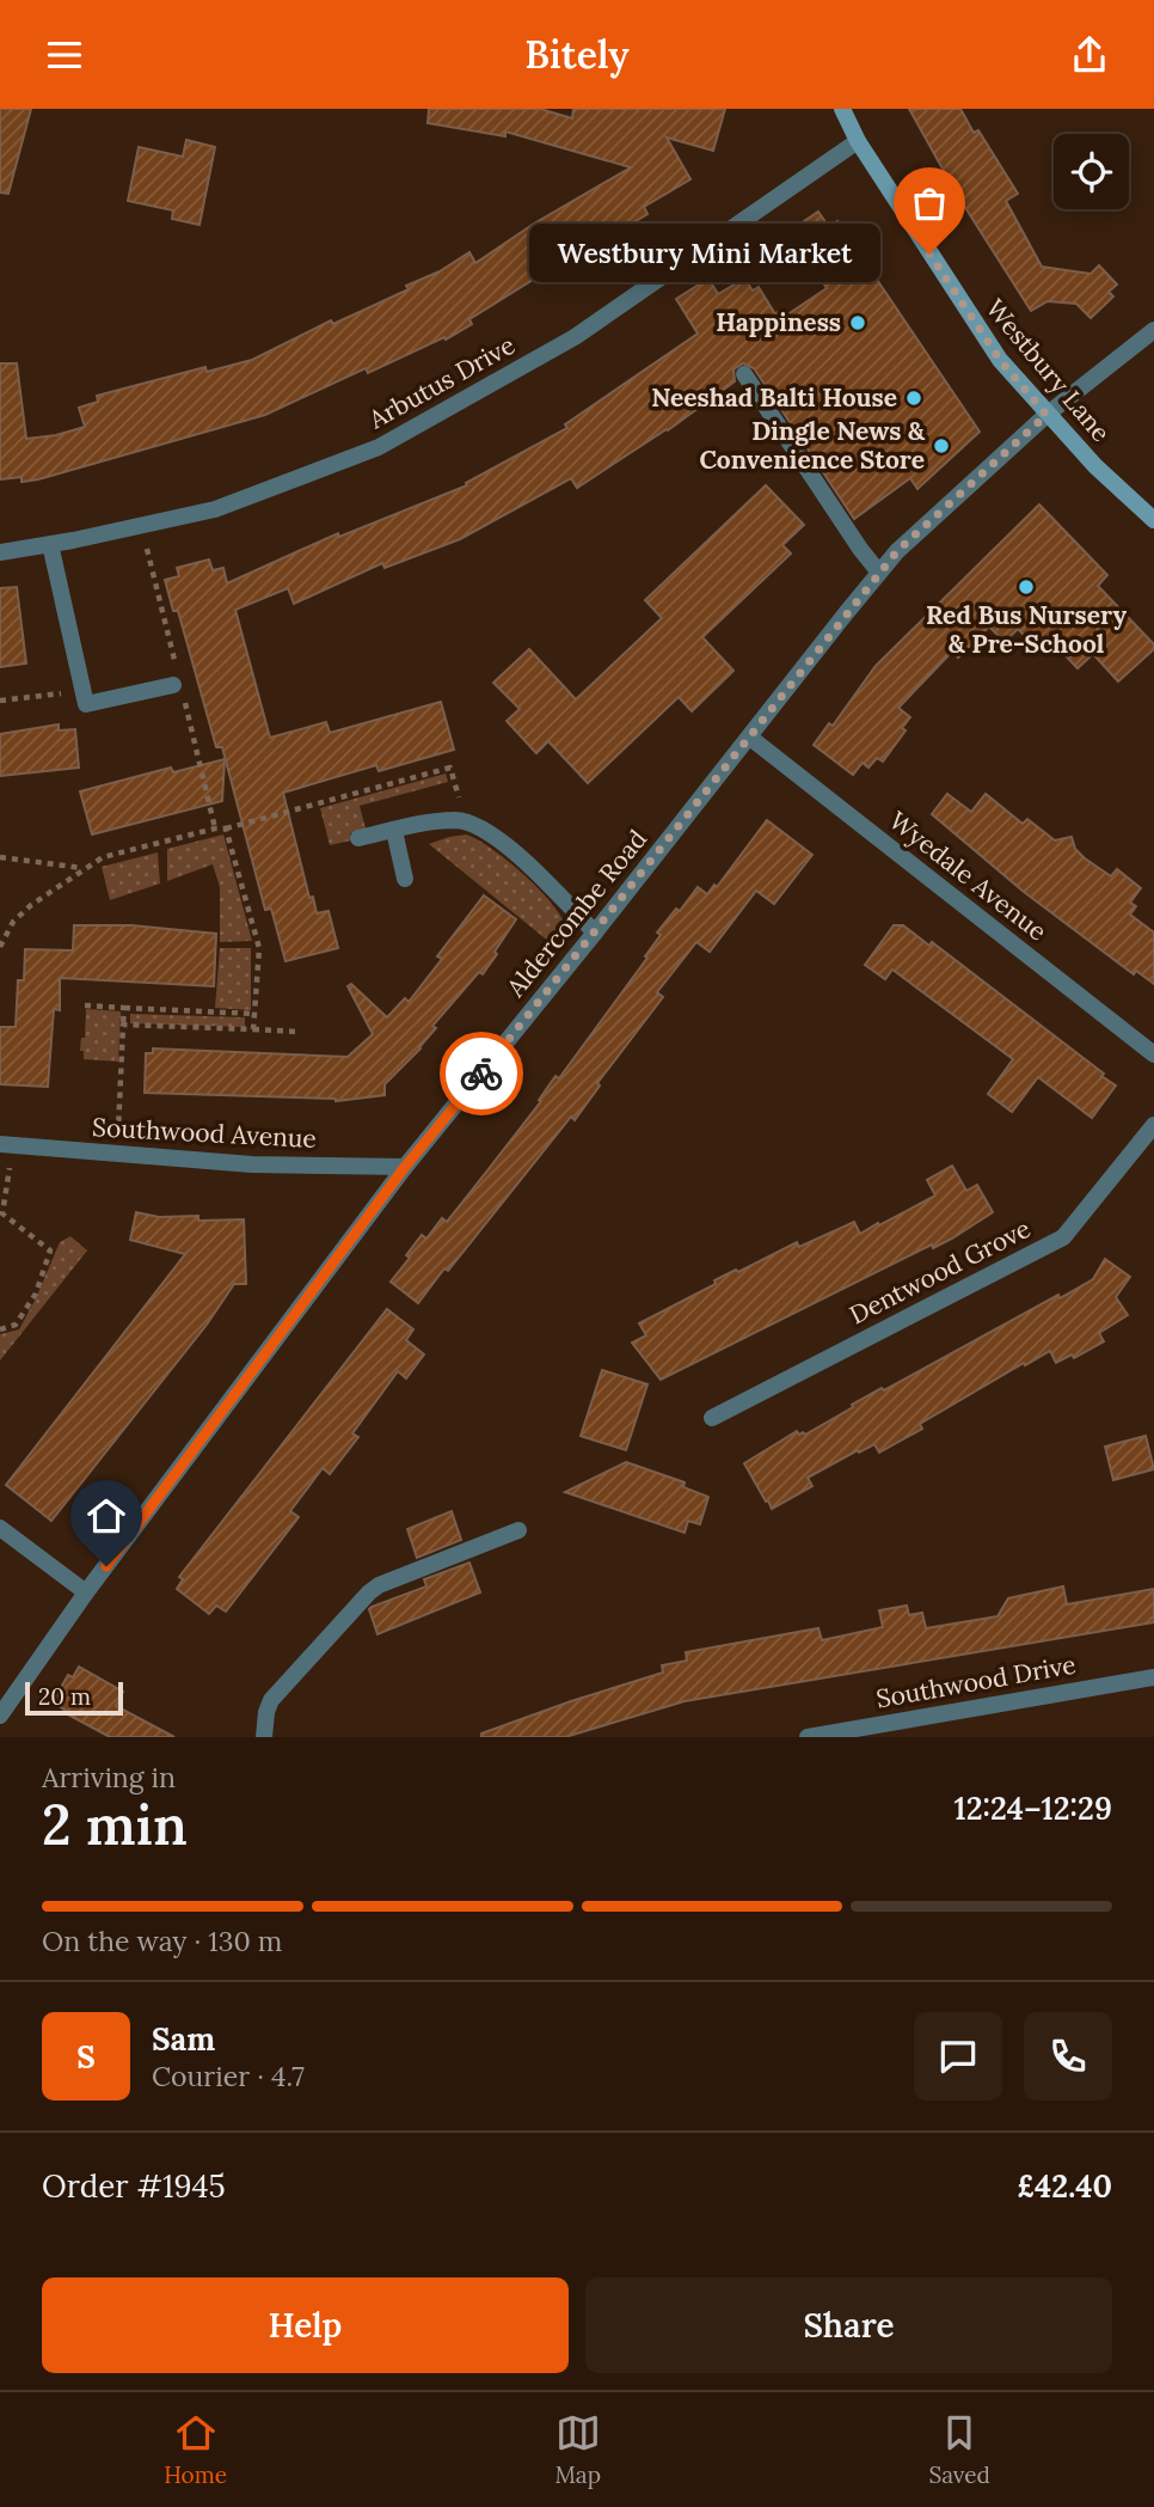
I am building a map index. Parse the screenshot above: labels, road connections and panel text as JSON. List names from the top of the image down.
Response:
{
  "streets": {
    "street": [
      "Westbury Lane",
      "Arbutus Drive",
      "Wyedale Avenue",
      "Aldercombe Road",
      "Southwood Avenue",
      "Dentwood Grove",
      "Southwood Drive"
    ]
  },
  "crossings": [
    ["Westbury Lane", "Arbutus Drive"],
    ["Westbury Lane", "Aldercombe Road"],
    ["Wyedale Avenue", "Aldercombe Road"],
    ["Aldercombe Road", "Southwood Avenue"]
  ],
  "places": [
    "Westbury Mini Market",
    "Happiness",
    "Neeshad Balti House",
    "Dingle News & Convenience Store",
    "Red Bus Nursery & Pre-School"
  ],
  "scale_bar": "20 m",
  "page": {
    "header": "Bitely",
    "bubble": "Westbury Mini Market",
    "scale": "20 m",
    "heading": ["2 min", "Arriving in", "12:24–12:29"],
    "panel": [
      "Sam",
      "Courier · 4.7",
      "Order #1945",
      "£42.40"
    ],
    "bar": "On the way · 130 m",
    "round": "S",
    "buttons": ["Help", "Share"],
    "tabs": ["Home", "Map", "Saved"]
  }
}
